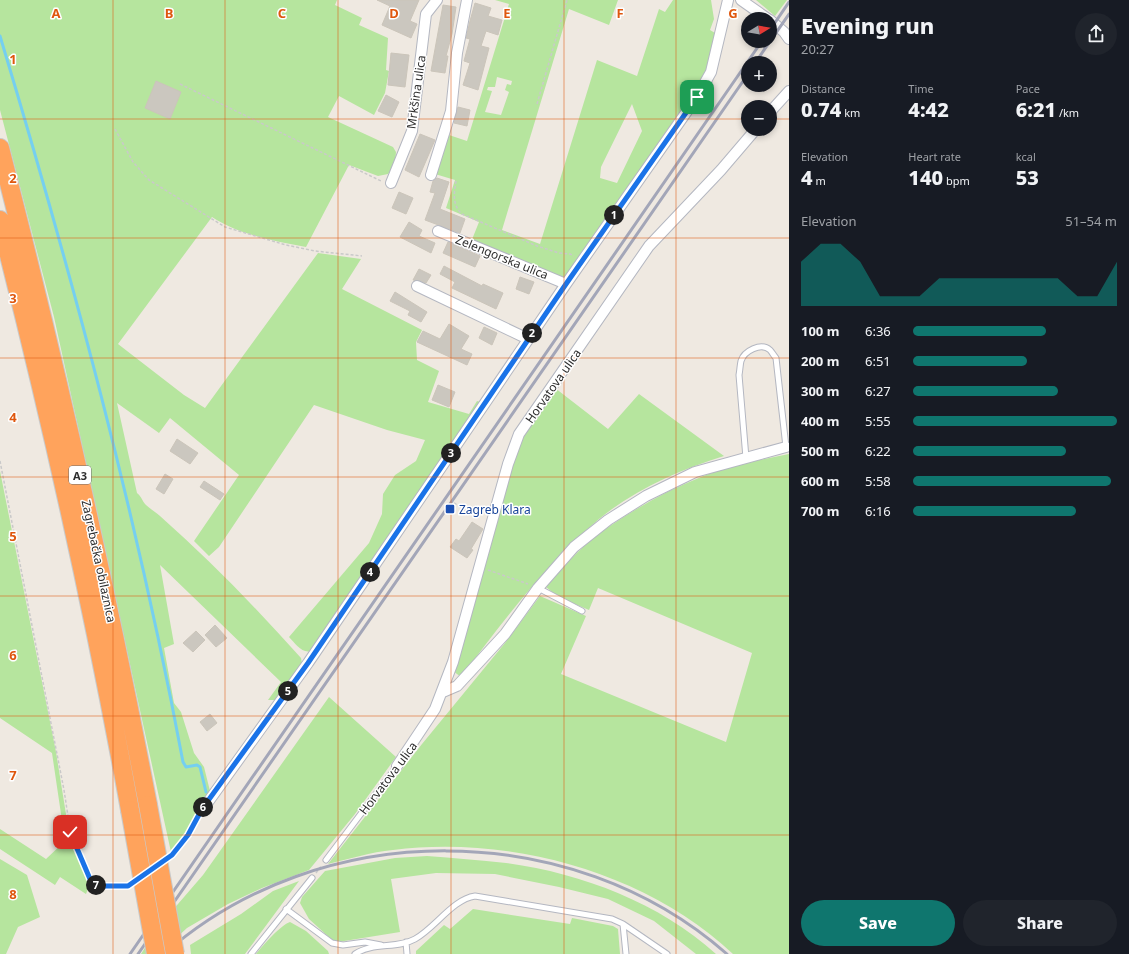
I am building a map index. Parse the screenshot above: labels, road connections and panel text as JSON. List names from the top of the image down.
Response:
{
  "streets": {
    "highway": ["A3", "Zagrebačka obilaznica"],
    "street": ["Mrkšina ulica", "Zelengorska ulica", "Horvatova ulica"]
  },
  "places": {
    "transit": ["Zagreb Klara"]
  },
  "north": "right",
  "page": {
    "heading": ["Evening run", "20:27"],
    "map_buttons": ["+", "−"],
    "stats": [
      ["Distance", "0.74 km"],
      ["Time", "4:42"],
      ["Pace", "6:21 /km"],
      ["Elevation", "4 m"],
      ["Heart rate", "140 bpm"],
      ["kcal", "53"]
    ],
    "chart": ["Elevation", "51–54 m"],
    "pins": [
      "1",
      "2",
      "3",
      "4",
      "5",
      "6",
      "7"
    ],
    "list": [
      {
        "name": "100 m",
        "note": "6:36"
      },
      {
        "name": "200 m",
        "note": "6:51"
      },
      {
        "name": "300 m",
        "note": "6:27"
      },
      {
        "name": "400 m",
        "note": "5:55"
      },
      {
        "name": "500 m",
        "note": "6:22"
      },
      {
        "name": "600 m",
        "note": "5:58"
      },
      {
        "name": "700 m",
        "note": "6:16"
      }
    ],
    "buttons": ["Save", "Share"]
  },
  "grid": {
    "columns": [
      "A",
      "B",
      "C",
      "D",
      "E",
      "F",
      "G"
    ],
    "rows": [
      "1",
      "2",
      "3",
      "4",
      "5",
      "6",
      "7",
      "8"
    ]
  }
}
